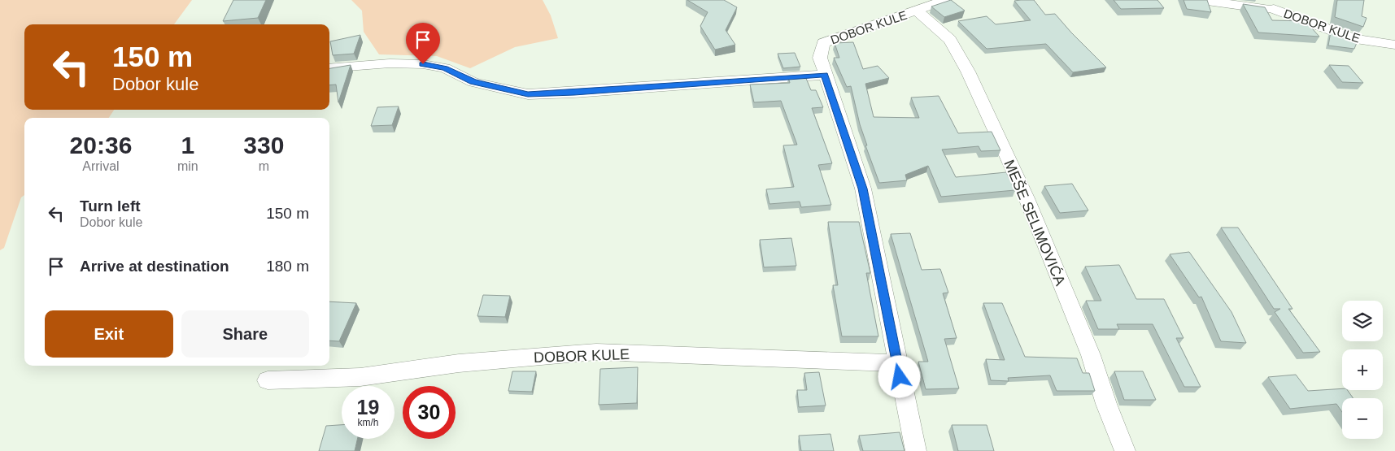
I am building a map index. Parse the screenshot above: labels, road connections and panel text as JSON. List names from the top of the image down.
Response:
{
  "streets": {
    "street": ["DOBOR KULE", "MEŠE SELIMOVIĆA"]
  },
  "crossings": [
    ["DOBOR KULE", "MEŠE SELIMOVIĆA"]
  ],
  "page": {
    "turn": ["150 m", "Dobor kule"],
    "eta": [
      "20:36",
      "Arrival",
      "1",
      "min",
      "330",
      "m"
    ],
    "list": [
      {
        "name": "Turn left",
        "note": "Dobor kule",
        "value": "150 m"
      },
      {
        "name": "Arrive at destination",
        "value": "180 m"
      }
    ],
    "map_buttons": ["+", "−"],
    "buttons": ["Exit", "Share"],
    "speed": "19 km/h",
    "limit": "30"
  }
}
